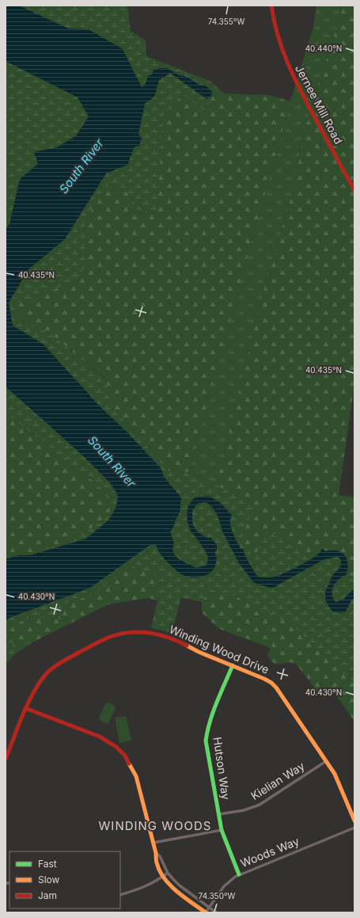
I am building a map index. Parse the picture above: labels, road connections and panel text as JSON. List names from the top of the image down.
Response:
{
  "streets": {
    "street": [
      "Jernee Mill Road",
      "Winding Wood Drive",
      "Hutson Way",
      "Kielian Way",
      "Woods Way"
    ]
  },
  "crossings": [
    ["Winding Wood Drive", "Hutson Way"],
    ["Winding Wood Drive", "Kielian Way"],
    ["Hutson Way", "Kielian Way"],
    ["Hutson Way", "Woods Way"]
  ],
  "districts": ["WINDING WOODS"],
  "water": ["South River"],
  "legend": ["Fast", "Slow", "Jam"],
  "coordinates": [
    "74.355°W",
    "40.440°N",
    "40.435°N",
    "40.430°N",
    "74.350°W"
  ]
}
